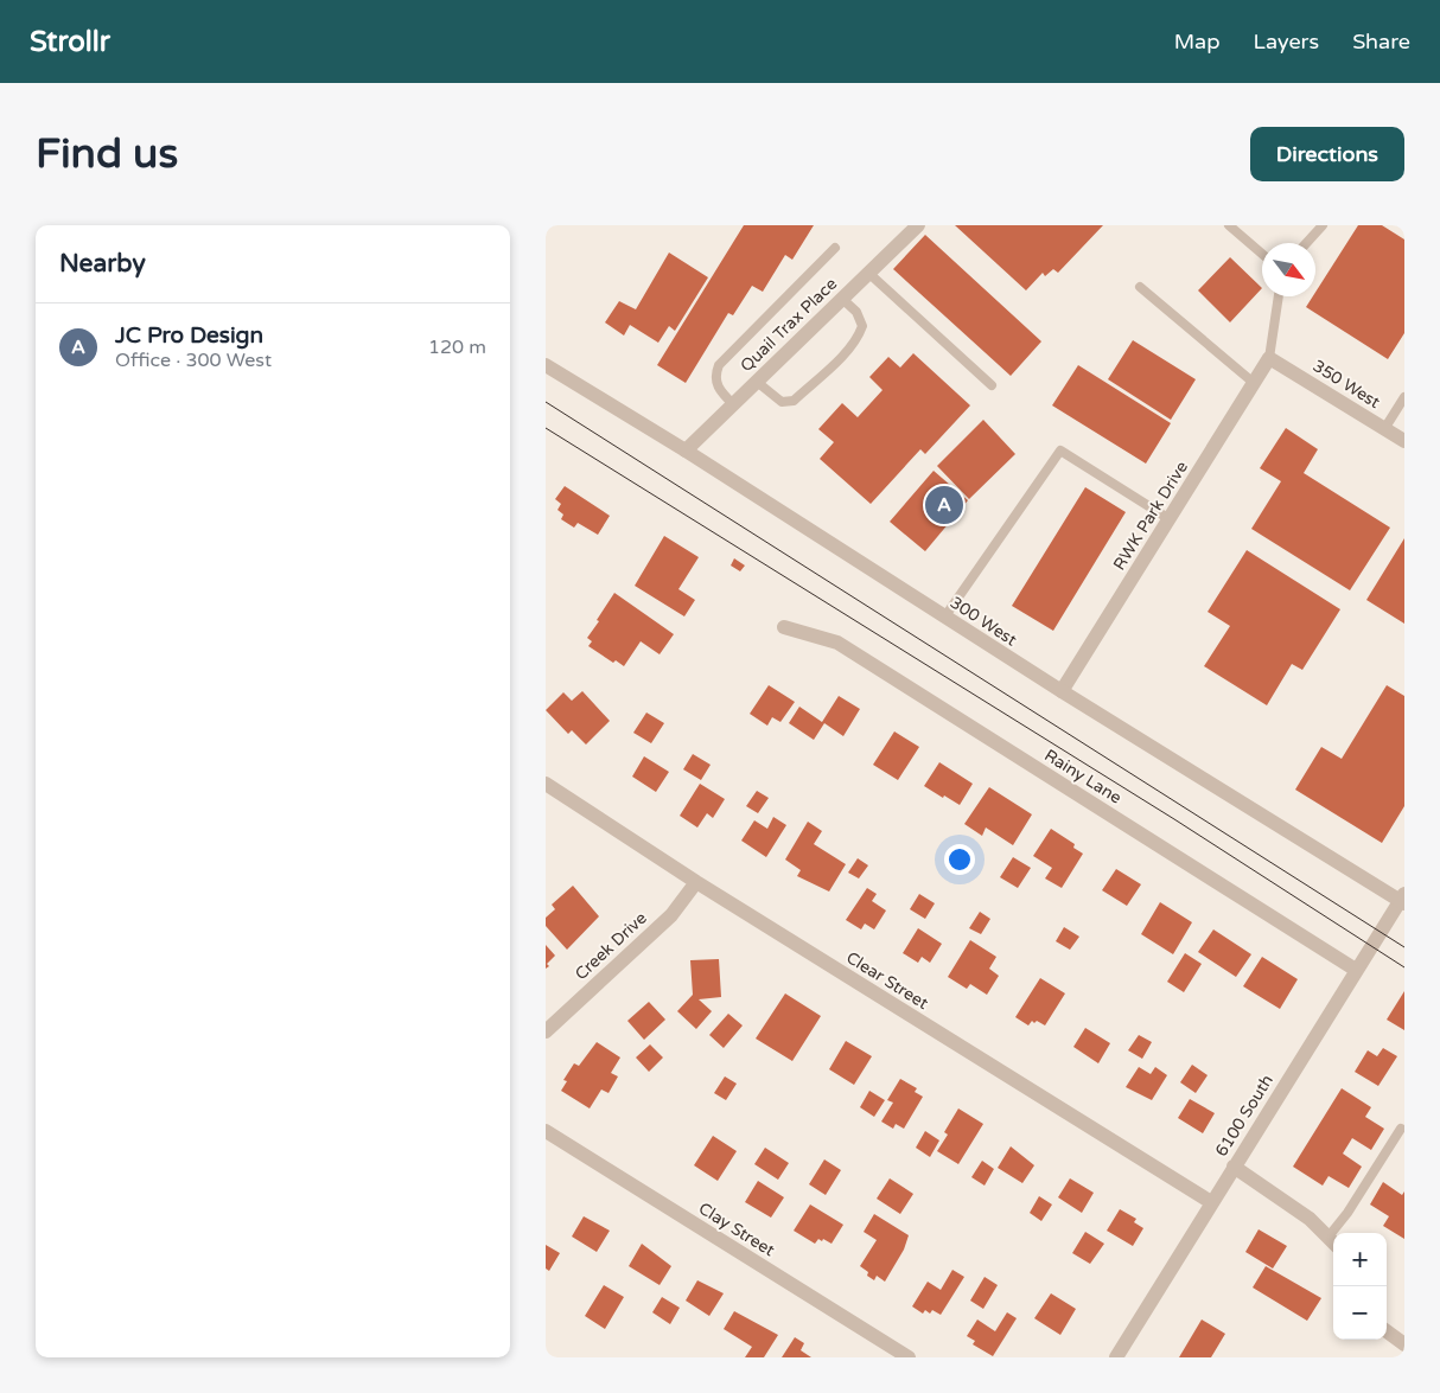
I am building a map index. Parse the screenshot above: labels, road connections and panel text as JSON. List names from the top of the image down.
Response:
{
  "streets": {
    "street": [
      "Quail Trax Place",
      "350 West",
      "RWK Park Drive",
      "300 West",
      "Rainy Lane",
      "Creek Drive",
      "Clear Street",
      "6100 South",
      "Clay Street"
    ]
  },
  "crossings": [
    ["Quail Trax Place", "300 West"],
    ["350 West", "RWK Park Drive"],
    ["RWK Park Drive", "300 West"],
    ["300 West", "6100 South"],
    ["Rainy Lane", "6100 South"],
    ["Creek Drive", "Clear Street"],
    ["Clear Street", "6100 South"]
  ],
  "north": "bottom right",
  "page": {
    "header": "Strollr",
    "nav": ["Map", "Layers", "Share"],
    "buttons": "Directions",
    "title": "Find us",
    "heading": "Nearby",
    "list": [
      {
        "mark": "A",
        "name": "JC Pro Design",
        "note": "Office · 300 West",
        "value": "120 m"
      }
    ],
    "pins": "A",
    "map_buttons": ["+", "−"]
  }
}
